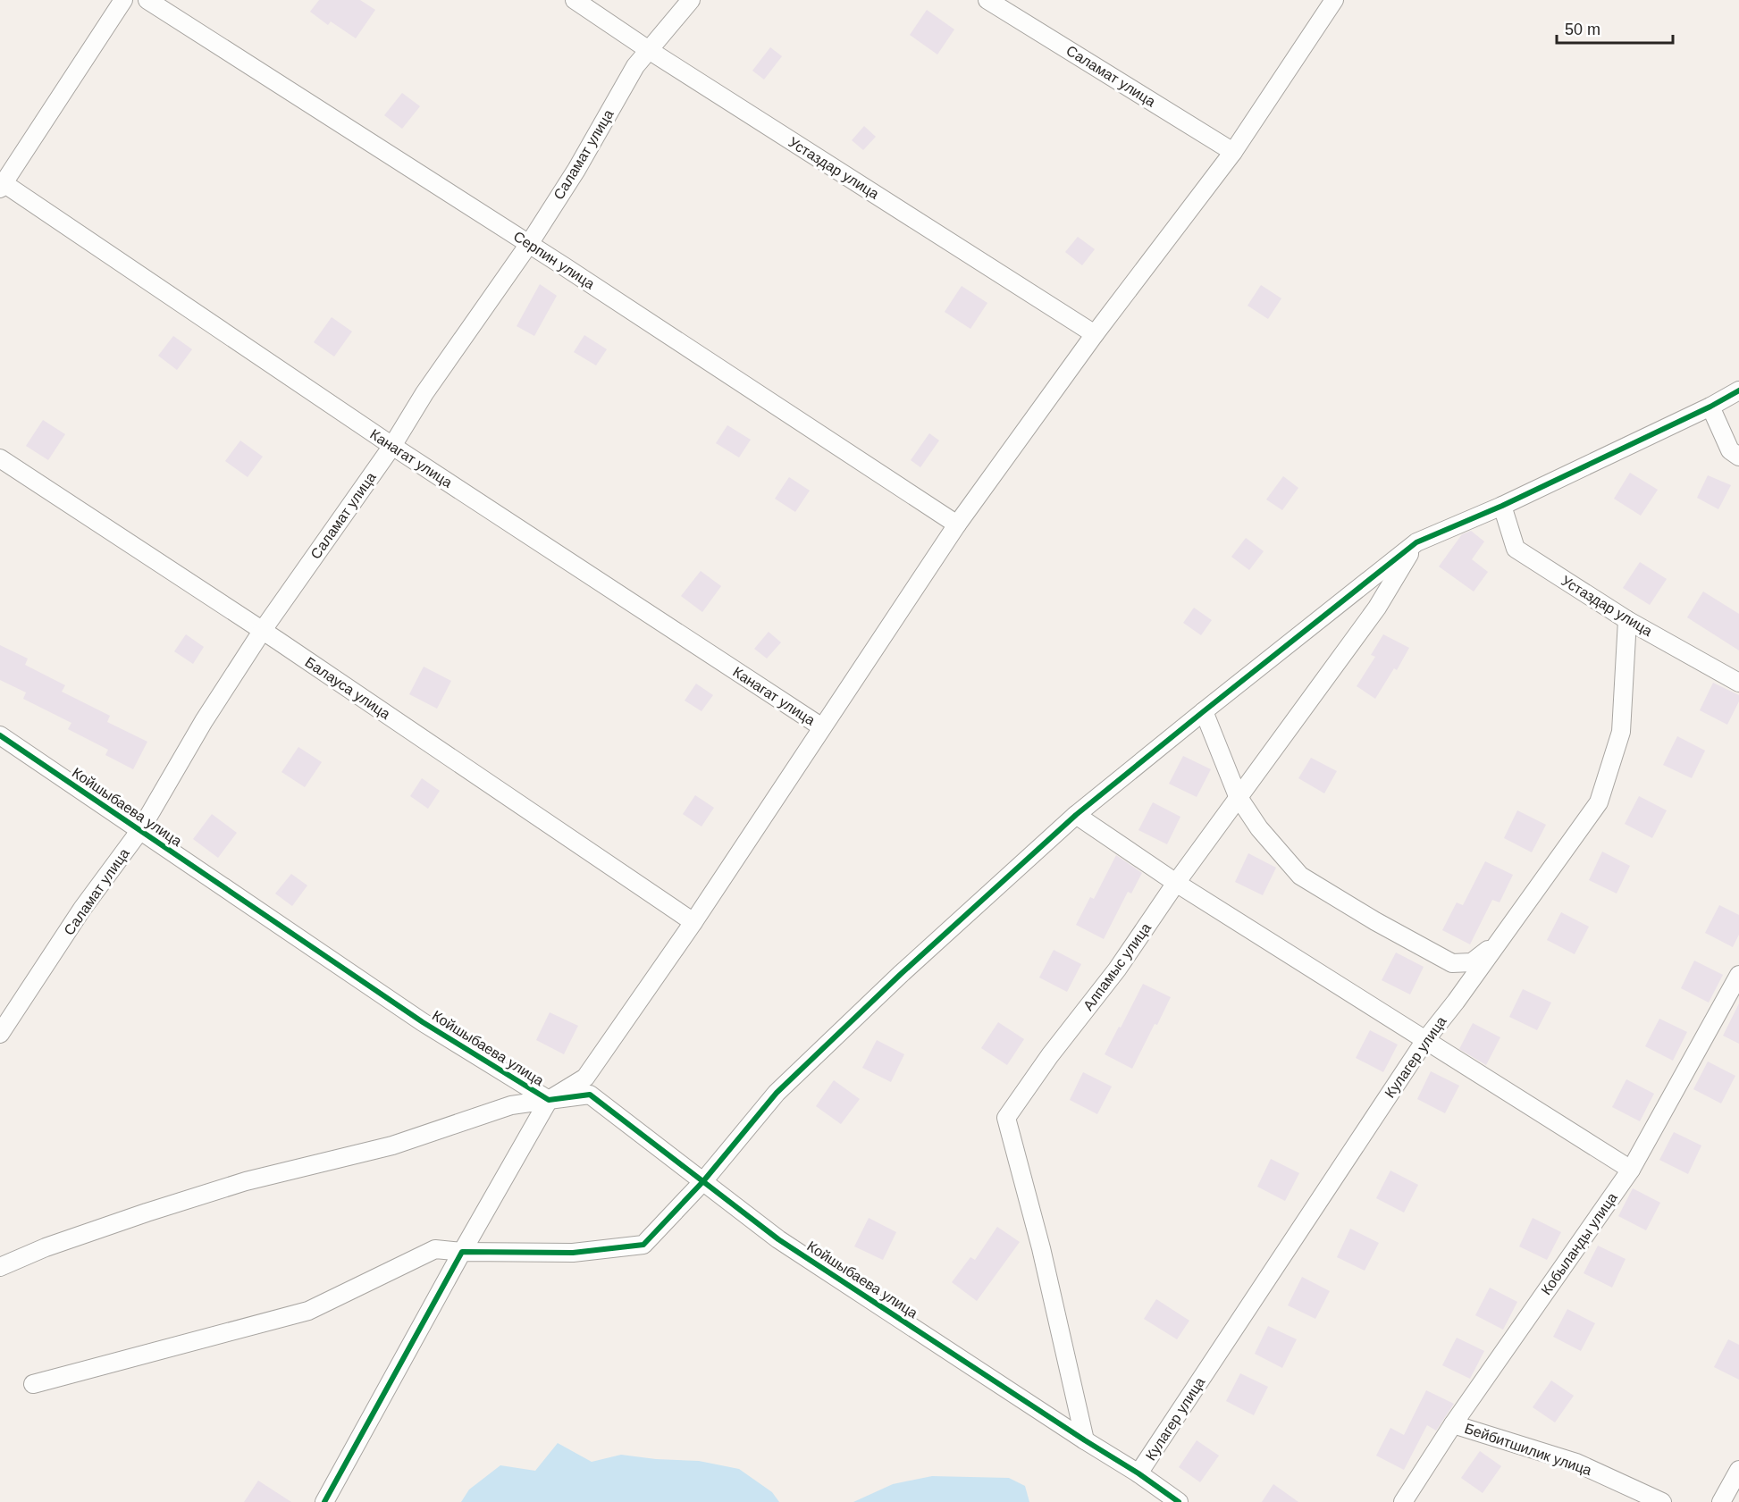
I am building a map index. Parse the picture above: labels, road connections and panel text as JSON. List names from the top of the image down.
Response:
{
  "streets": {
    "street": [
      "Саламат улица",
      "Устаздар улица",
      "Серпин улица",
      "Канагат улица",
      "Балауса улица",
      "Койшыбаева улица",
      "Алпамыс улица",
      "Кулагер улица",
      "Кобыланды улица",
      "Бейбитшилик улица"
    ]
  },
  "crossings": [
    ["Саламат улица", "Устаздар улица"],
    ["Саламат улица", "Серпин улица"],
    ["Саламат улица", "Канагат улица"],
    ["Саламат улица", "Балауса улица"],
    ["Саламат улица", "Койшыбаева улица"],
    ["Устаздар улица", "Кулагер улица"],
    ["Койшыбаева улица", "Алпамыс улица"],
    ["Койшыбаева улица", "Кулагер улица"],
    ["Кобыланды улица", "Бейбитшилик улица"]
  ],
  "scale_bar": "50 m"
}
